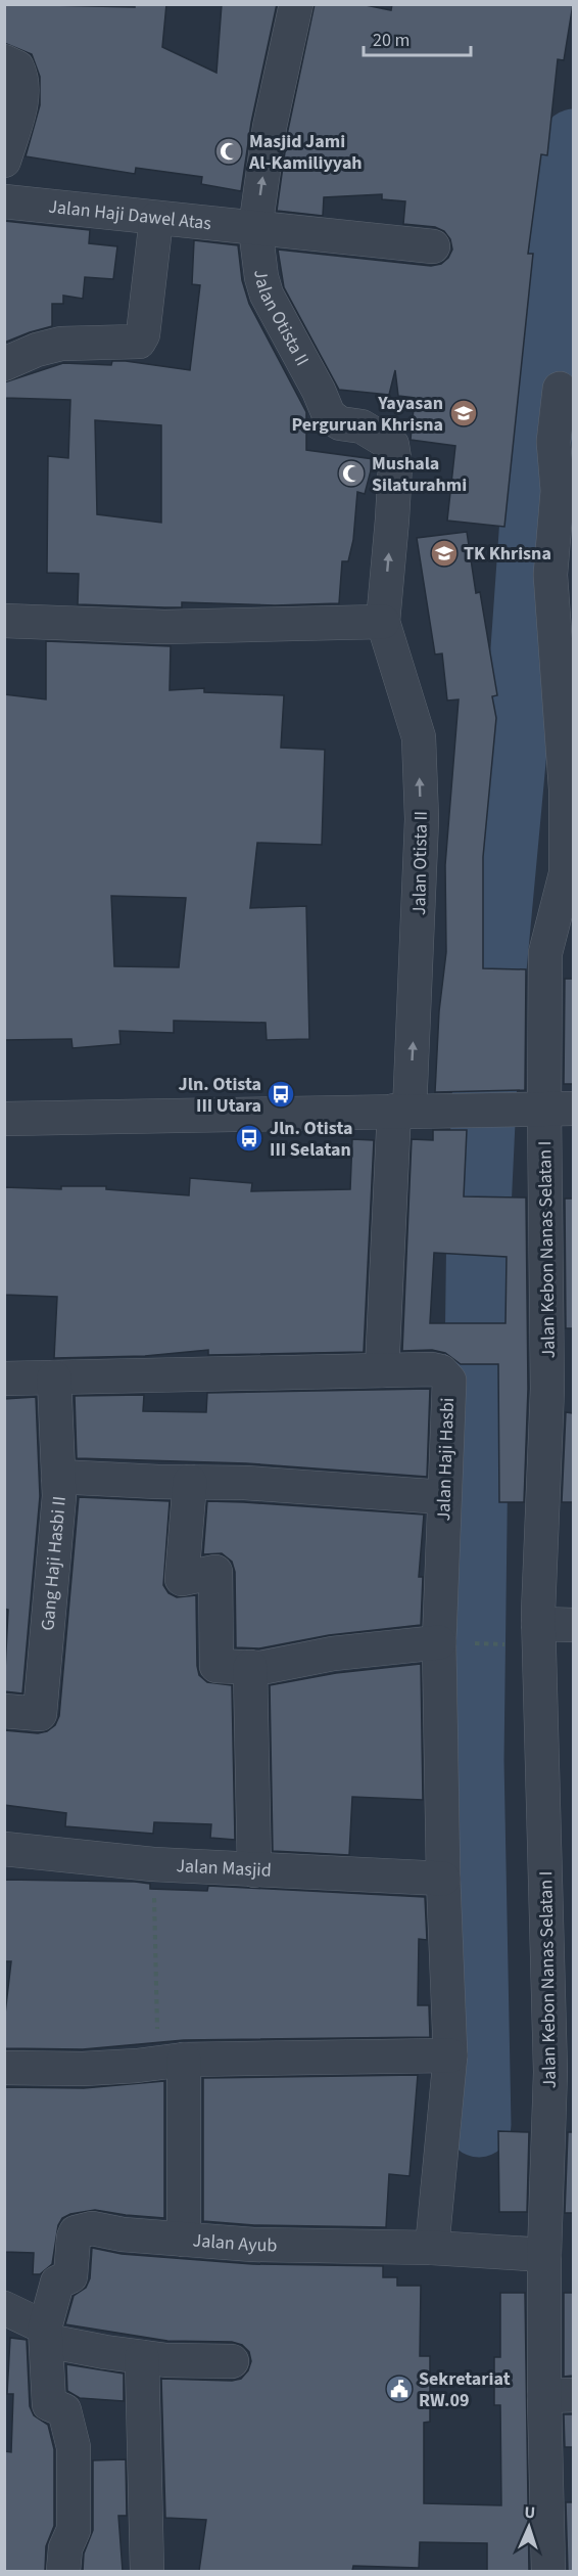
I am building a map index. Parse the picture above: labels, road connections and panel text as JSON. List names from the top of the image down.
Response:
{
  "streets": {
    "street": [
      "Jalan Haji Dawel Atas",
      "Jalan Otista II",
      "Jalan Kebon Nanas Selatan I",
      "Jalan Haji Hasbi",
      "Gang Haji Hasbi II",
      "Jalan Masjid",
      "Jalan Ayub"
    ]
  },
  "crossings": [
    ["Jalan Haji Dawel Atas", "Jalan Otista II"],
    ["Jalan Otista II", "Jalan Haji Hasbi"],
    ["Jalan Kebon Nanas Selatan I", "Jalan Ayub"],
    ["Jalan Haji Hasbi", "Gang Haji Hasbi II"],
    ["Jalan Haji Hasbi", "Jalan Masjid"],
    ["Jalan Haji Hasbi", "Jalan Ayub"]
  ],
  "one_way": ["Jalan Otista II"],
  "places": {
    "mosque": ["Masjid Jami Al-Kamiliyyah", "Mushala Silaturahmi"],
    "school or university": ["Yayasan Perguruan Khrisna", "TK Khrisna"],
    "bus stop": ["Jln. Otista III Utara", "Jln. Otista III Selatan"],
    "public building": ["Sekretariat RW.09"]
  },
  "scale_bar": "20 m",
  "north": "top"
}
